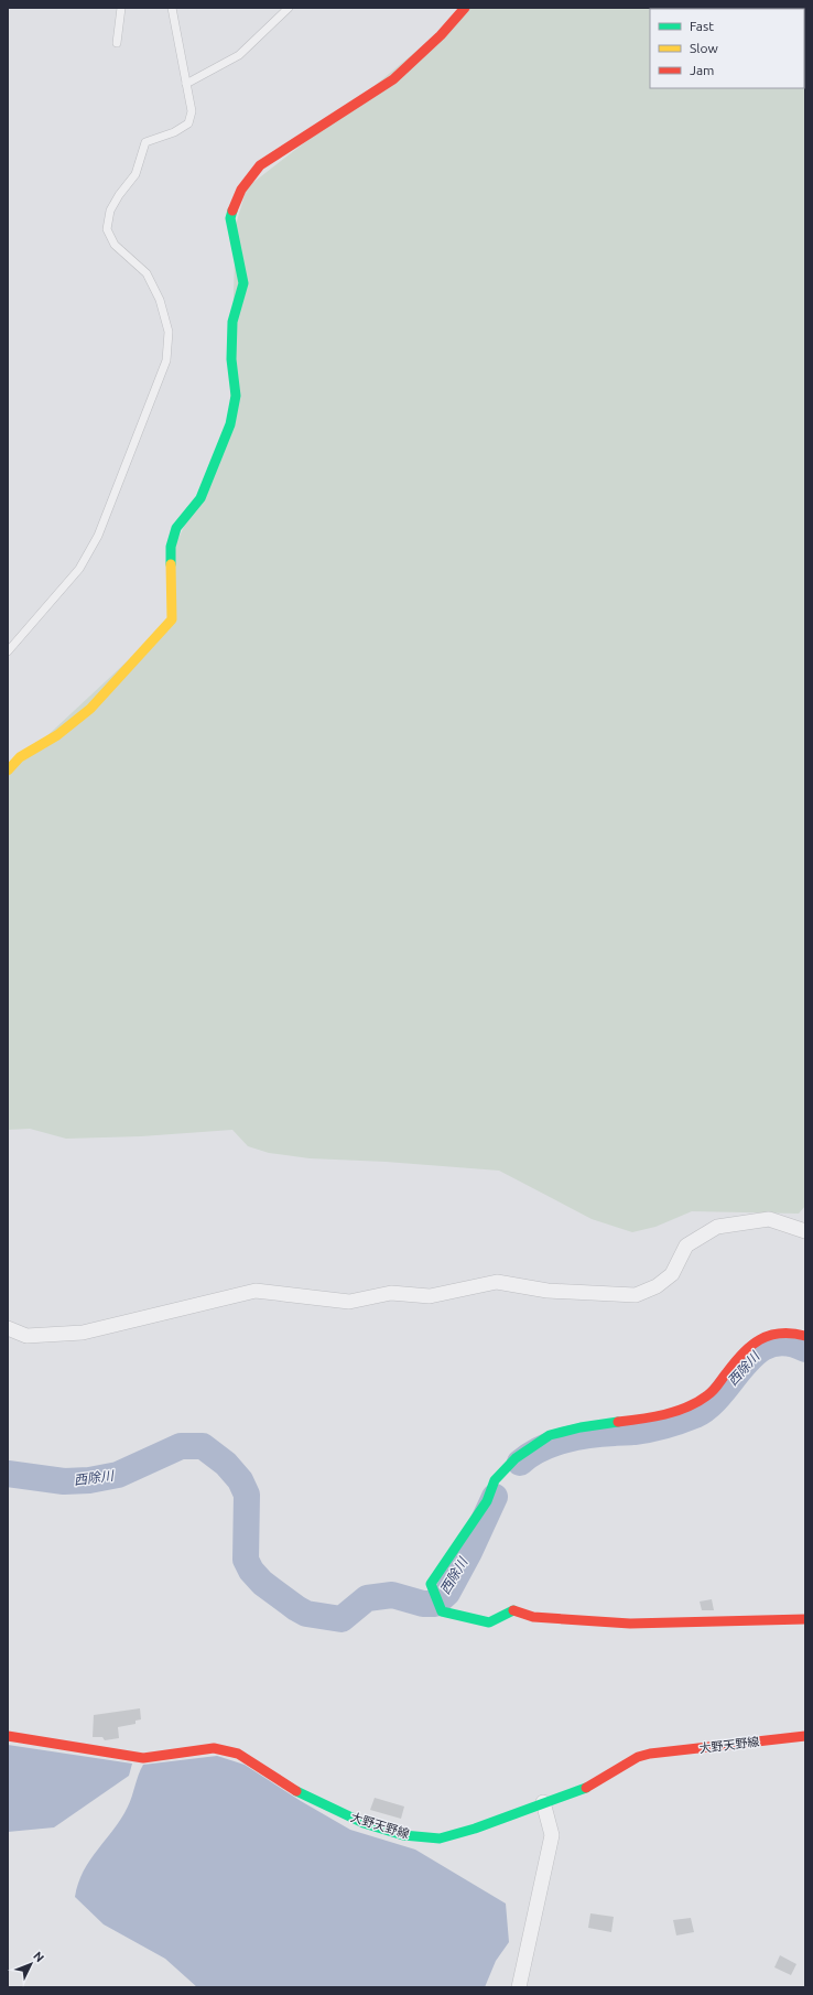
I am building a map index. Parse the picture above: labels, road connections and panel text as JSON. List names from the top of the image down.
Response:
{
  "streets": {
    "street": ["大野天野線"]
  },
  "water": ["西除川"],
  "legend": ["Fast", "Slow", "Jam"],
  "north": "top right"
}
